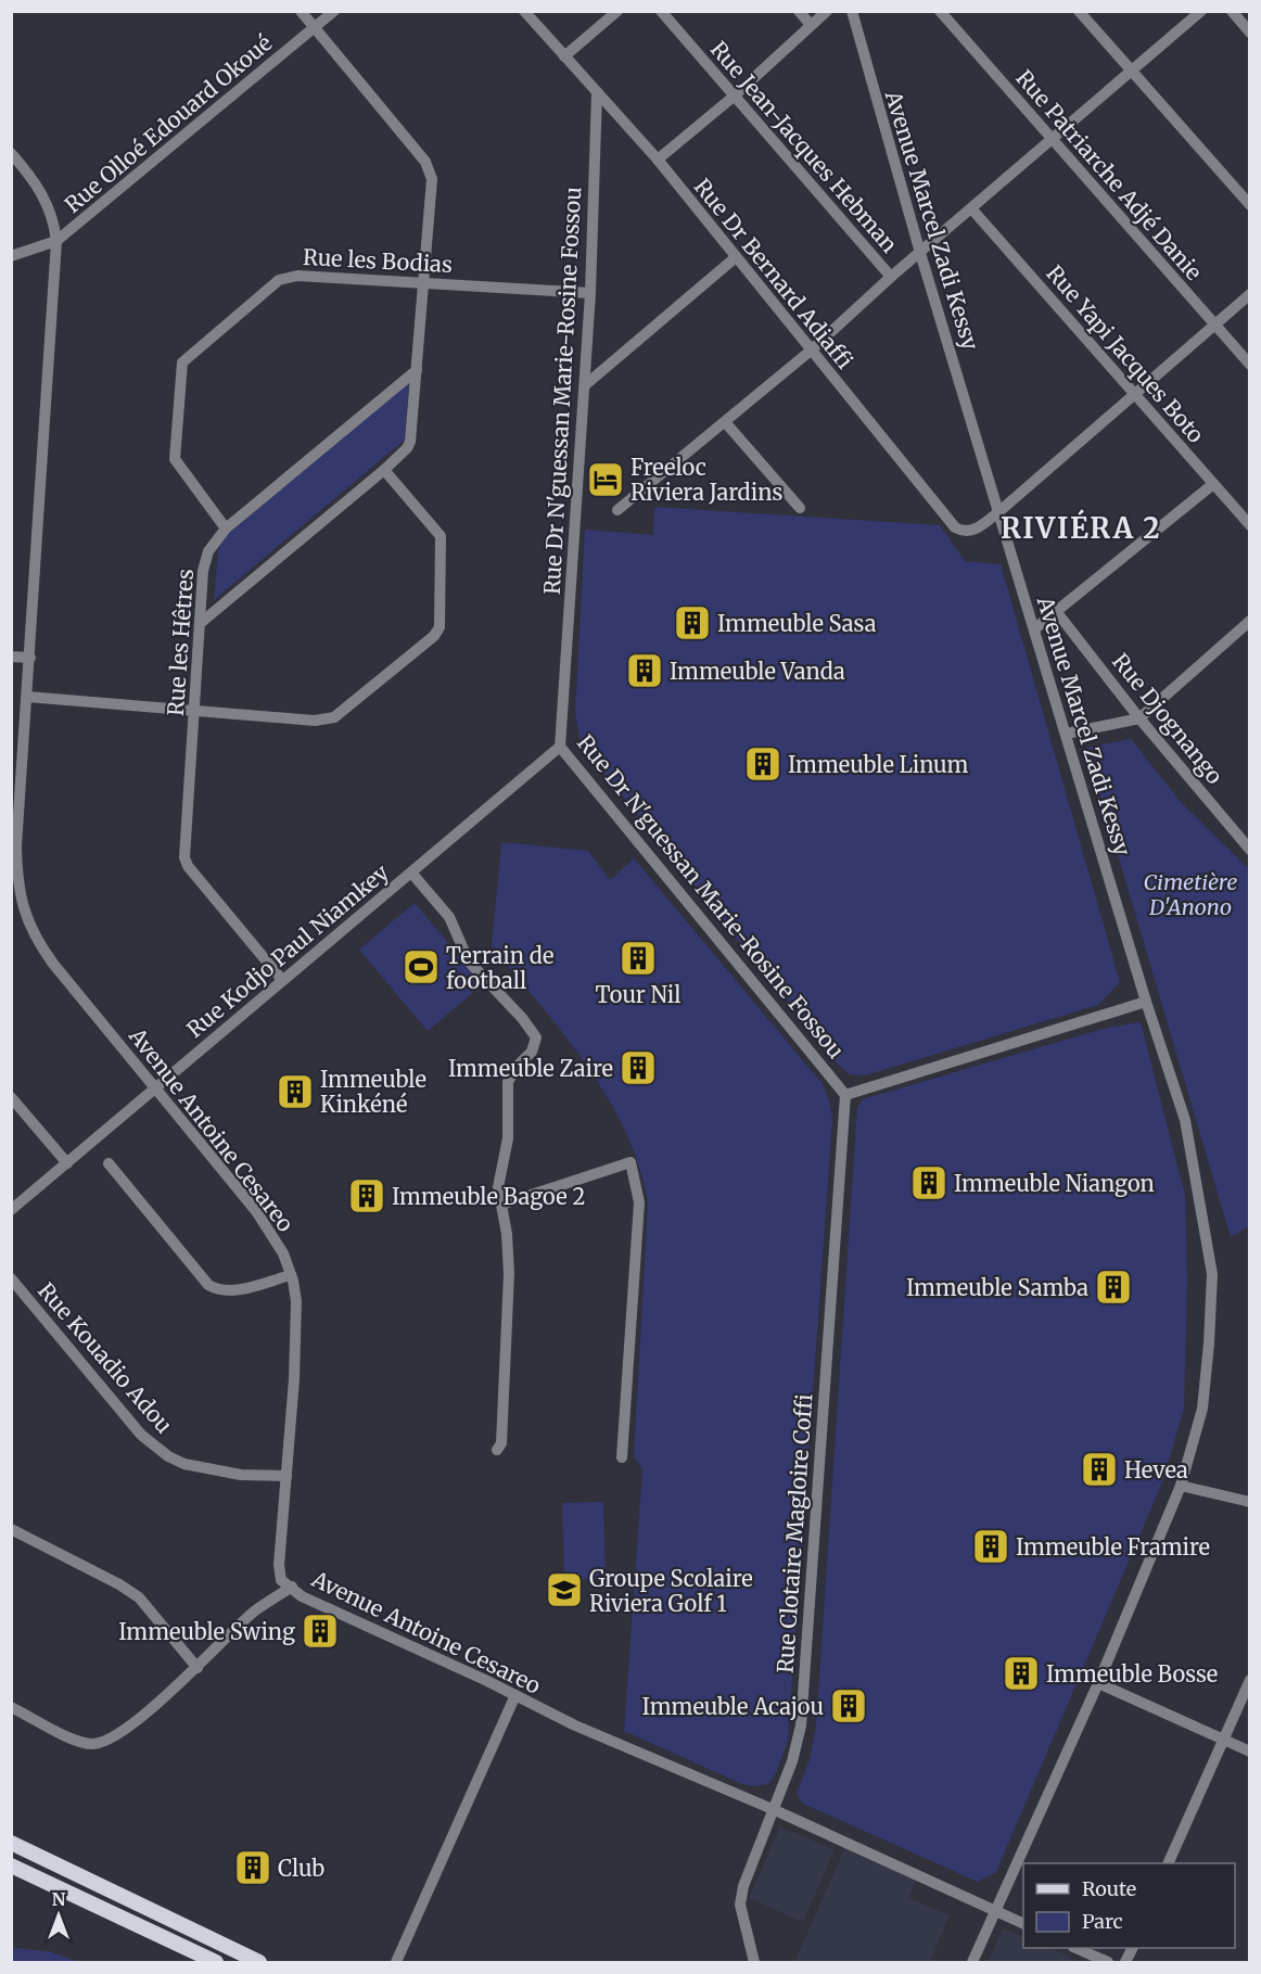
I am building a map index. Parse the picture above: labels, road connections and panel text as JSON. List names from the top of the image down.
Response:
{
  "streets": {
    "street": [
      "Rue Olloé Edouard Okoué",
      "Rue Jean-Jacques Hebman",
      "Rue Patriarche Adjé Danie",
      "Avenue Marcel Zadi Kessy",
      "Rue les Bodias",
      "Rue Dr Bernard Adiaffi",
      "Rue Yapi Jacques Boto",
      "Rue Dr N'guessan Marie-Rosine Fossou",
      "Rue les Hêtres",
      "Rue Djognango",
      "Rue Kodjo Paul Niamkey",
      "Avenue Antoine Cesareo",
      "Rue Kouadio Adou",
      "Rue Clotaire Magloire Coffi"
    ]
  },
  "crossings": [
    ["Rue Olloé Edouard Okoué", "Avenue Antoine Cesareo"],
    ["Rue Patriarche Adjé Danie", "Rue Dr Bernard Adiaffi"],
    ["Avenue Marcel Zadi Kessy", "Rue Dr Bernard Adiaffi"],
    ["Avenue Marcel Zadi Kessy", "Avenue Antoine Cesareo"],
    ["Rue les Bodias", "Rue Dr N'guessan Marie-Rosine Fossou"],
    ["Rue les Bodias", "Rue les Hêtres"],
    ["Rue Dr Bernard Adiaffi", "Rue Yapi Jacques Boto"],
    ["Rue Dr Bernard Adiaffi", "Rue Dr N'guessan Marie-Rosine Fossou"],
    ["Rue Dr N'guessan Marie-Rosine Fossou", "Rue Kodjo Paul Niamkey"],
    ["Rue Dr N'guessan Marie-Rosine Fossou", "Rue Clotaire Magloire Coffi"],
    ["Rue les Hêtres", "Rue Kodjo Paul Niamkey"],
    ["Rue Kodjo Paul Niamkey", "Avenue Antoine Cesareo"],
    ["Avenue Antoine Cesareo", "Rue Kouadio Adou"],
    ["Avenue Antoine Cesareo", "Rue Clotaire Magloire Coffi"]
  ],
  "districts": ["RIVIÉRA 2"],
  "parks": ["Cimetière D'Anono"],
  "places": {
    "hotel": ["Freeloc Riviera Jardins"],
    "building": [
      "Immeuble Sasa",
      "Immeuble Vanda",
      "Immeuble Linum",
      "Tour Nil",
      "Immeuble Zaire",
      "Immeuble Kinkéné",
      "Immeuble Niangon",
      "Immeuble Bagoe 2",
      "Immeuble Samba",
      "Hevea",
      "Immeuble Framire",
      "Immeuble Swing",
      "Immeuble Bosse",
      "Immeuble Acajou",
      "Club"
    ],
    "sports": ["Terrain de football"],
    "school or university": ["Groupe Scolaire Riviera Golf 1"]
  },
  "legend": ["Route", "Parc"],
  "north": "top"
}
